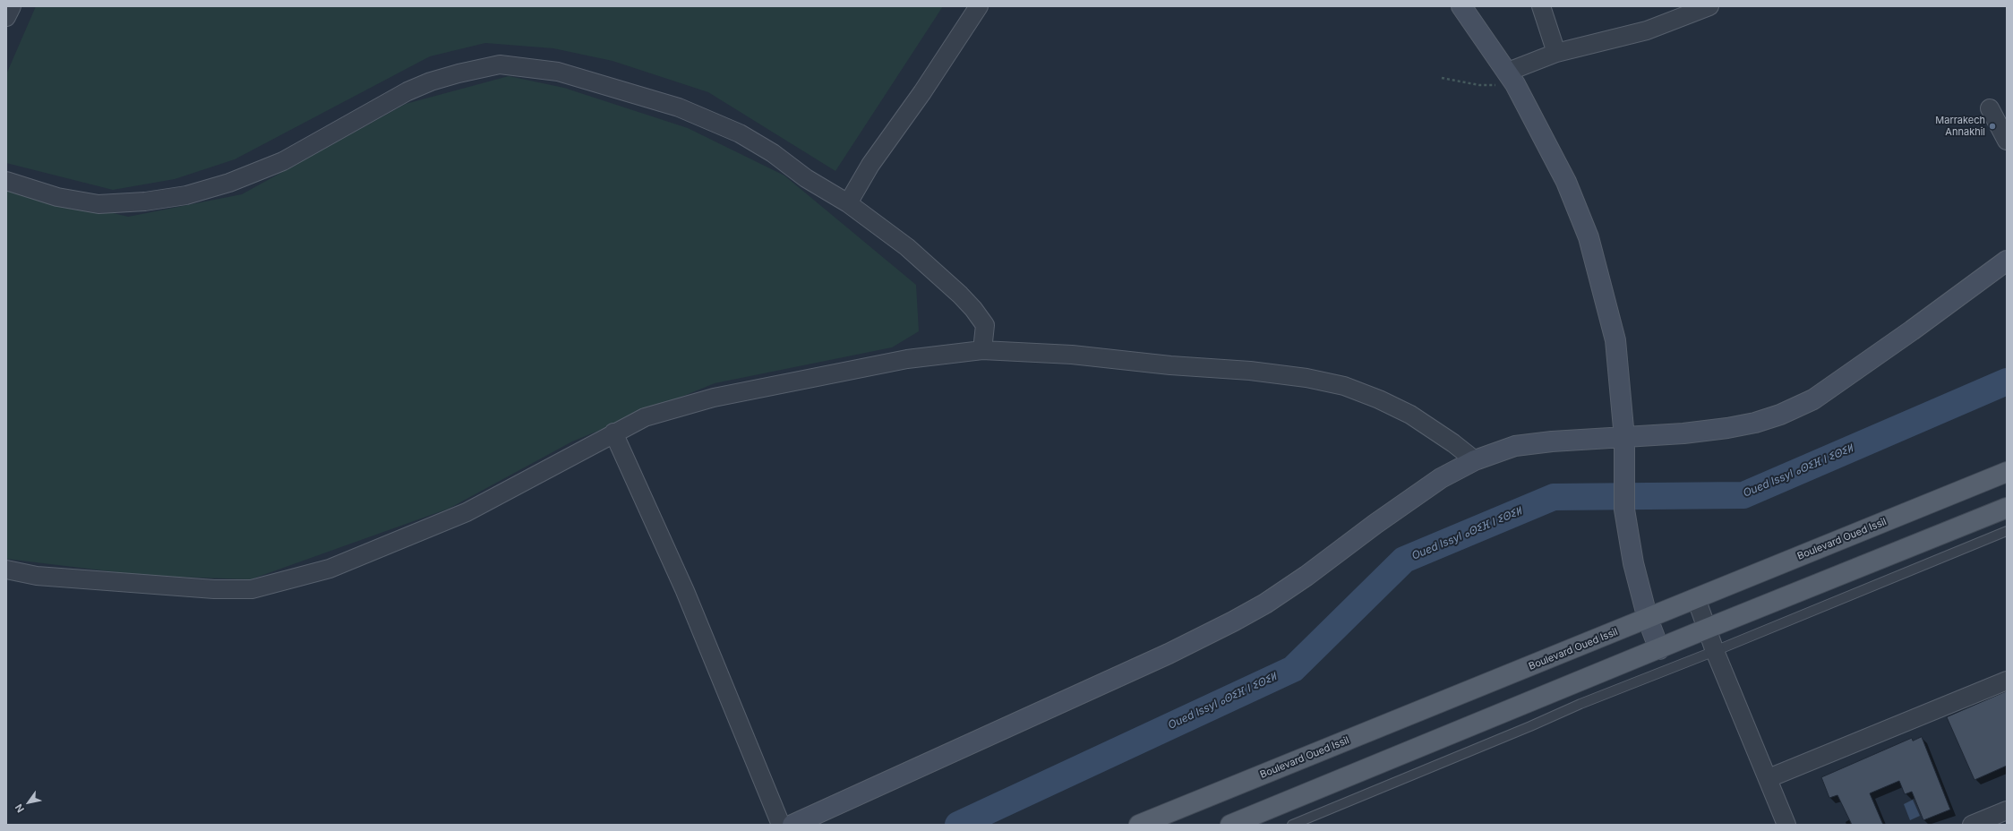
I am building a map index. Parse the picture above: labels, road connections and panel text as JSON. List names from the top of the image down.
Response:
{
  "streets": {
    "main road": ["Boulevard Oued Issil"]
  },
  "water": ["Oued Issyl ⴰⵙⵉⴼ ⵏ ⵉⵙⵉⵍ"],
  "places": ["Marrakech Annakhil"],
  "north": "bottom left"
}
